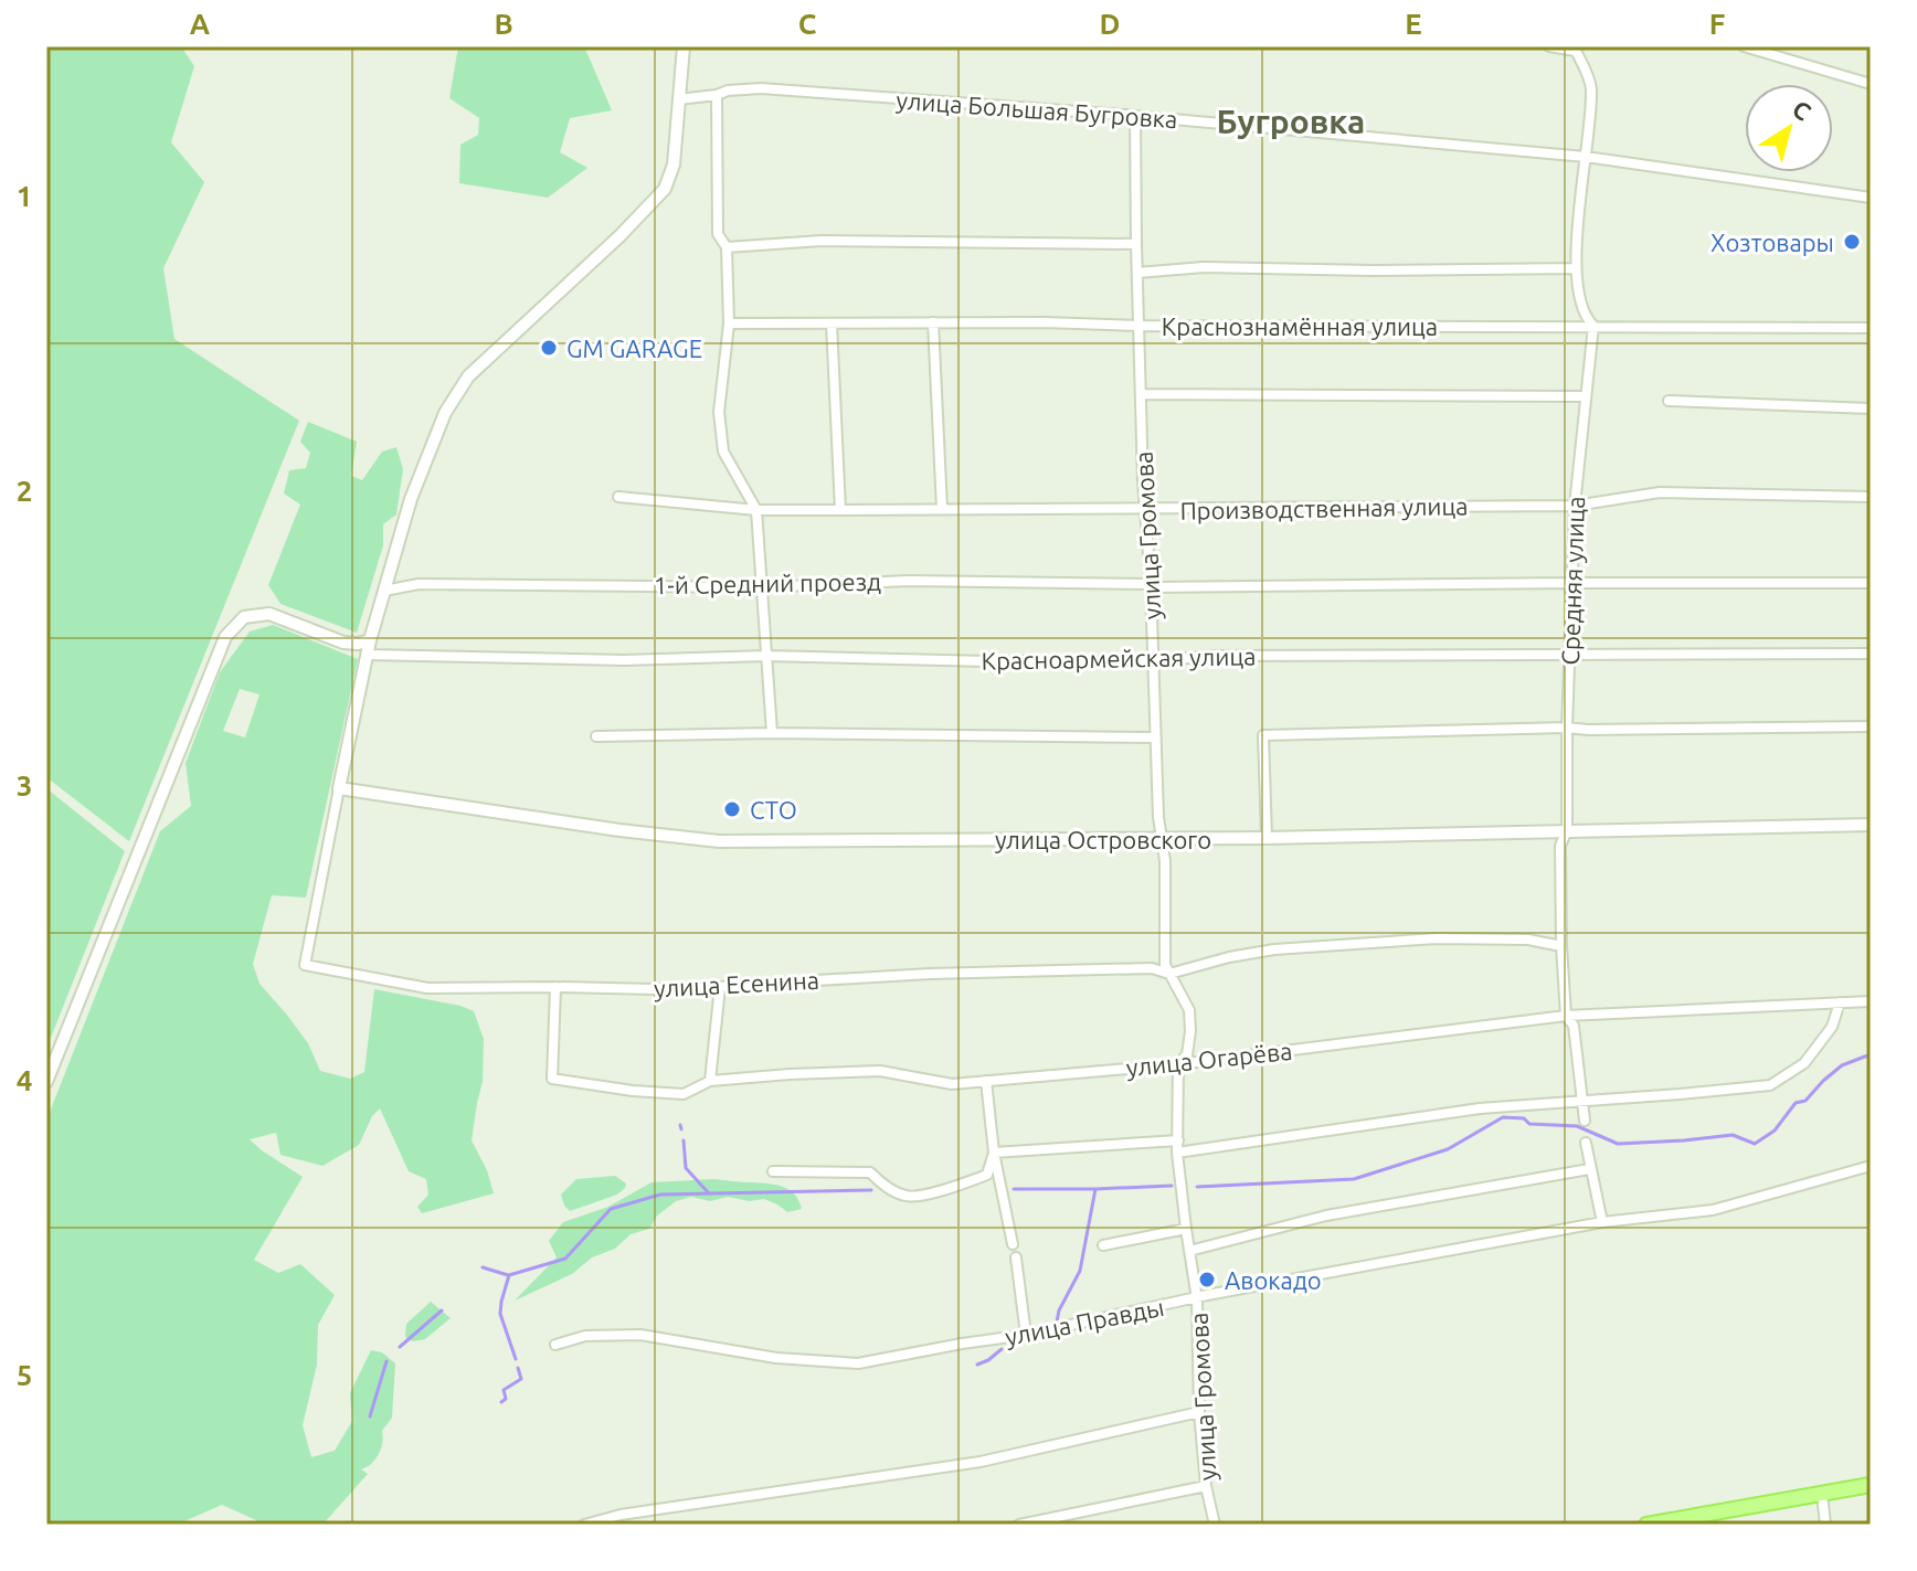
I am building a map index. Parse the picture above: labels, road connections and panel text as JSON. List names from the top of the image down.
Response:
{
  "streets": {
    "street": [
      "улица Большая Бугровка",
      "Краснознамённая улица",
      "Производственная улица",
      "улица Громова",
      "Средняя улица",
      "1-й Средний проезд",
      "Красноармейская улица",
      "улица Островского",
      "улица Есенина",
      "улица Огарёва",
      "улица Правды"
    ]
  },
  "crossings": [
    ["улица Большая Бугровка", "улица Громова"],
    ["улица Большая Бугровка", "Средняя улица"],
    ["Краснознамённая улица", "улица Громова"],
    ["Краснознамённая улица", "Средняя улица"],
    ["Производственная улица", "улица Громова"],
    ["Производственная улица", "Средняя улица"],
    ["улица Громова", "1-й Средний проезд"],
    ["улица Громова", "Красноармейская улица"],
    ["улица Громова", "улица Островского"],
    ["улица Громова", "улица Есенина"],
    ["улица Громова", "улица Огарёва"],
    ["улица Громова", "улица Правды"],
    ["Средняя улица", "1-й Средний проезд"],
    ["Средняя улица", "Красноармейская улица"],
    ["Средняя улица", "улица Островского"],
    ["Средняя улица", "улица Огарёва"],
    ["улица Островского", "улица Есенина"],
    ["улица Есенина", "улица Огарёва"]
  ],
  "districts": ["Бугровка"],
  "places": [
    "Хозтовары",
    "GM GARAGE",
    "СТО",
    "Авокадо"
  ],
  "north": "top right",
  "grid": {
    "columns": [
      "A",
      "B",
      "C",
      "D",
      "E",
      "F"
    ],
    "rows": [
      "1",
      "2",
      "3",
      "4",
      "5"
    ]
  }
}
